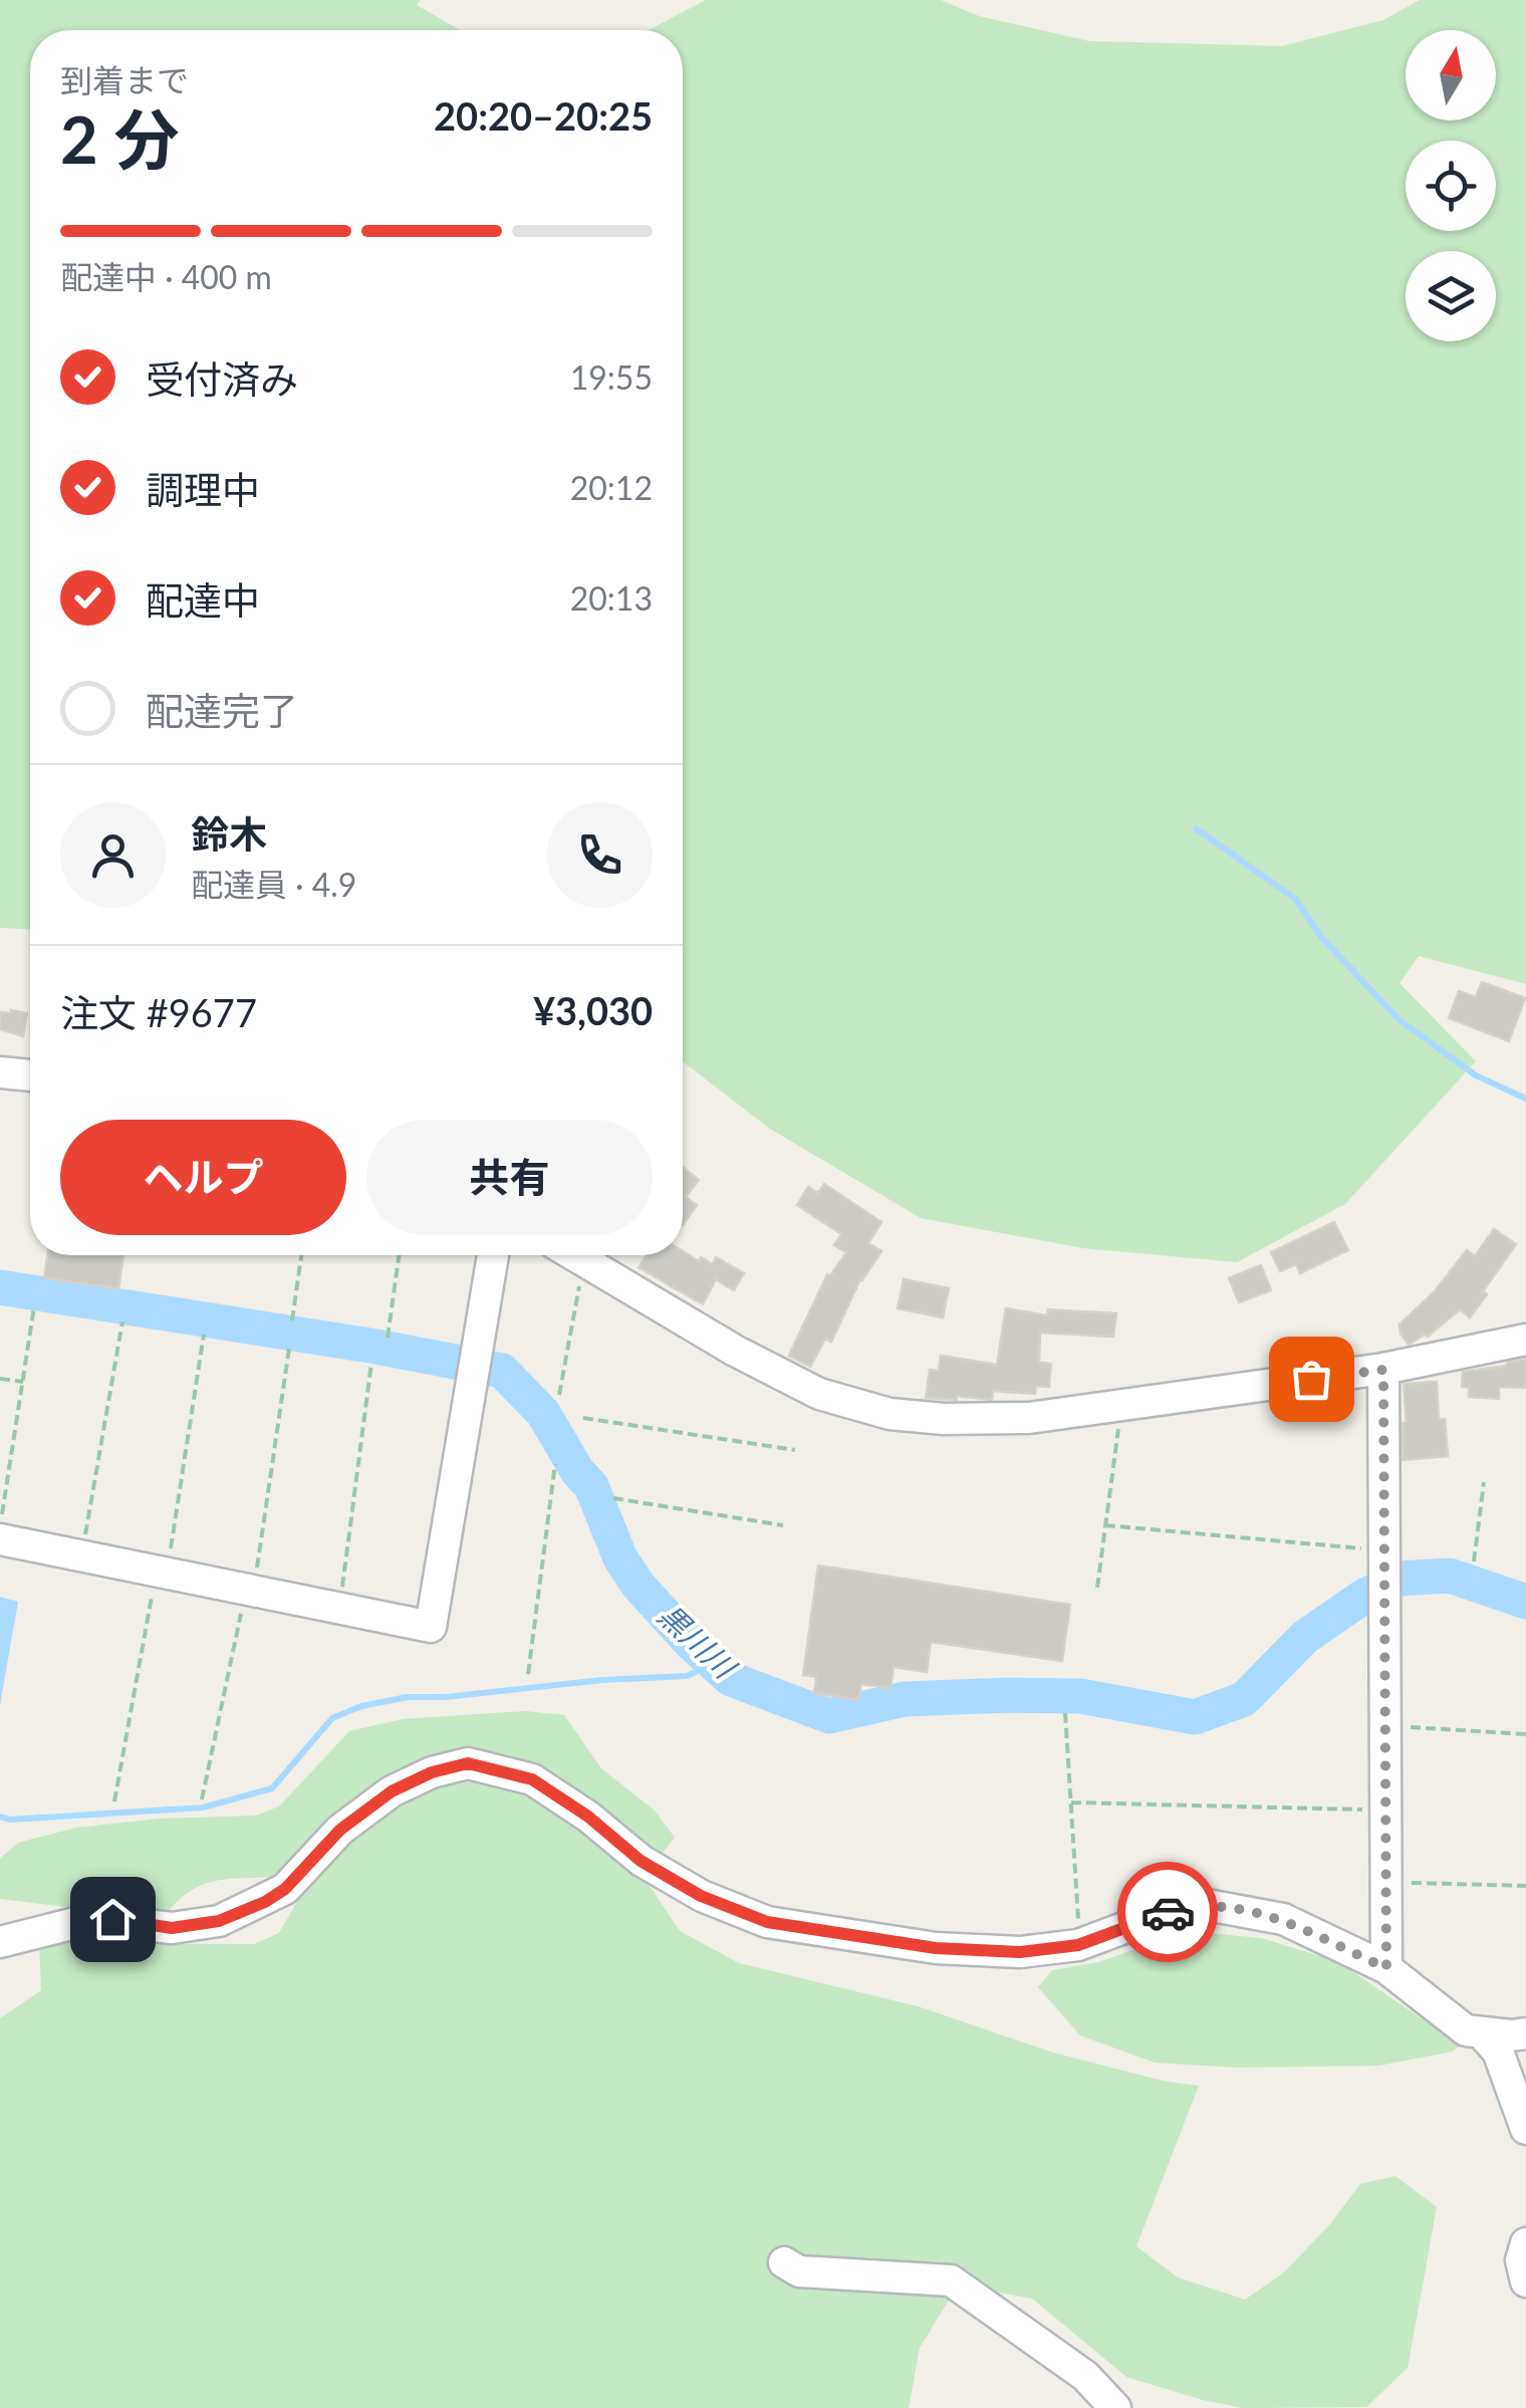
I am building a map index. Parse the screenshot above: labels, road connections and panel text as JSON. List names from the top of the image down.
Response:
{
  "water": ["黒川川"],
  "north": "top",
  "page": {
    "heading": ["2 分", "到着まで", "20:20–20:25"],
    "panel": [
      "鈴木",
      "配達員 · 4.9",
      "注文 #9677",
      "¥3,030"
    ],
    "bar": "配達中 · 400 m",
    "list": [
      ["受付済み", "19:55"],
      ["調理中", "20:12"],
      ["配達中", "20:13"],
      "配達完了"
    ],
    "buttons": ["ヘルプ", "共有"]
  }
}
